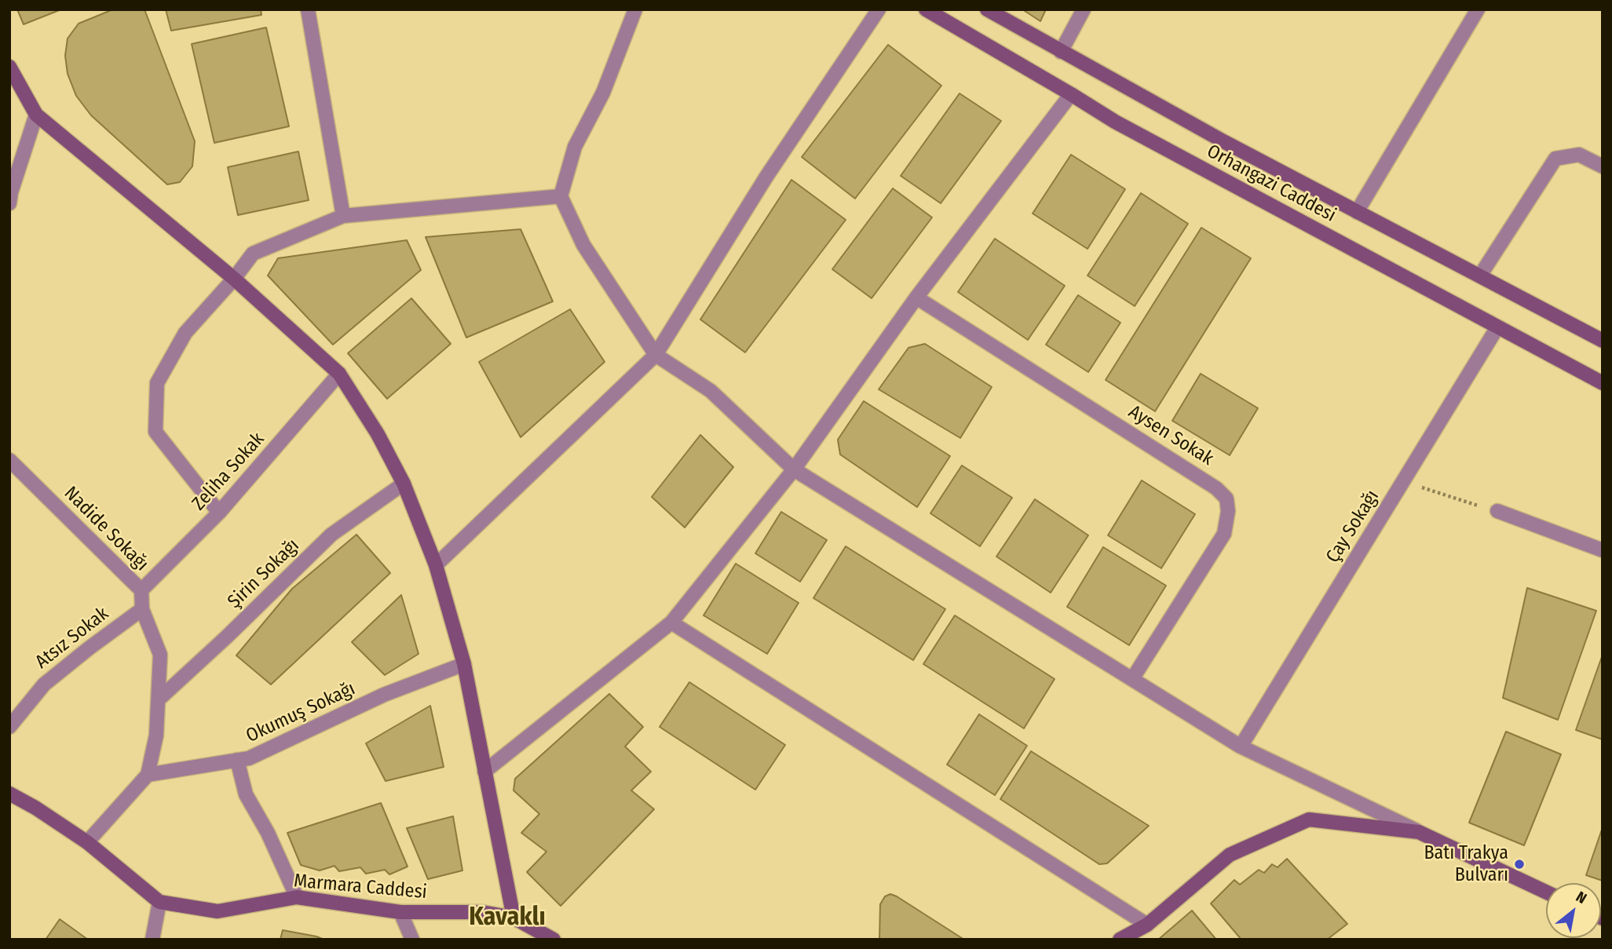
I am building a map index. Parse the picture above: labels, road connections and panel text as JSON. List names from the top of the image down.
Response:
{
  "streets": {
    "street": [
      "Orhangazi Caddesi",
      "Aysen Sokak",
      "Zeliha Sokak",
      "Çay Sokağı",
      "Nadide Sokağı",
      "Şirin Sokağı",
      "Atsız Sokak",
      "Okumuş Sokağı",
      "Marmara Caddesi"
    ]
  },
  "crossings": [
    ["Orhangazi Caddesi", "Çay Sokağı"],
    ["Zeliha Sokak", "Nadide Sokağı"],
    ["Nadide Sokağı", "Şirin Sokağı"],
    ["Nadide Sokağı", "Atsız Sokak"],
    ["Nadide Sokağı", "Okumuş Sokağı"]
  ],
  "districts": ["Kavaklı"],
  "places": ["Batı Trakya Bulvarı"],
  "north": "top right"
}
